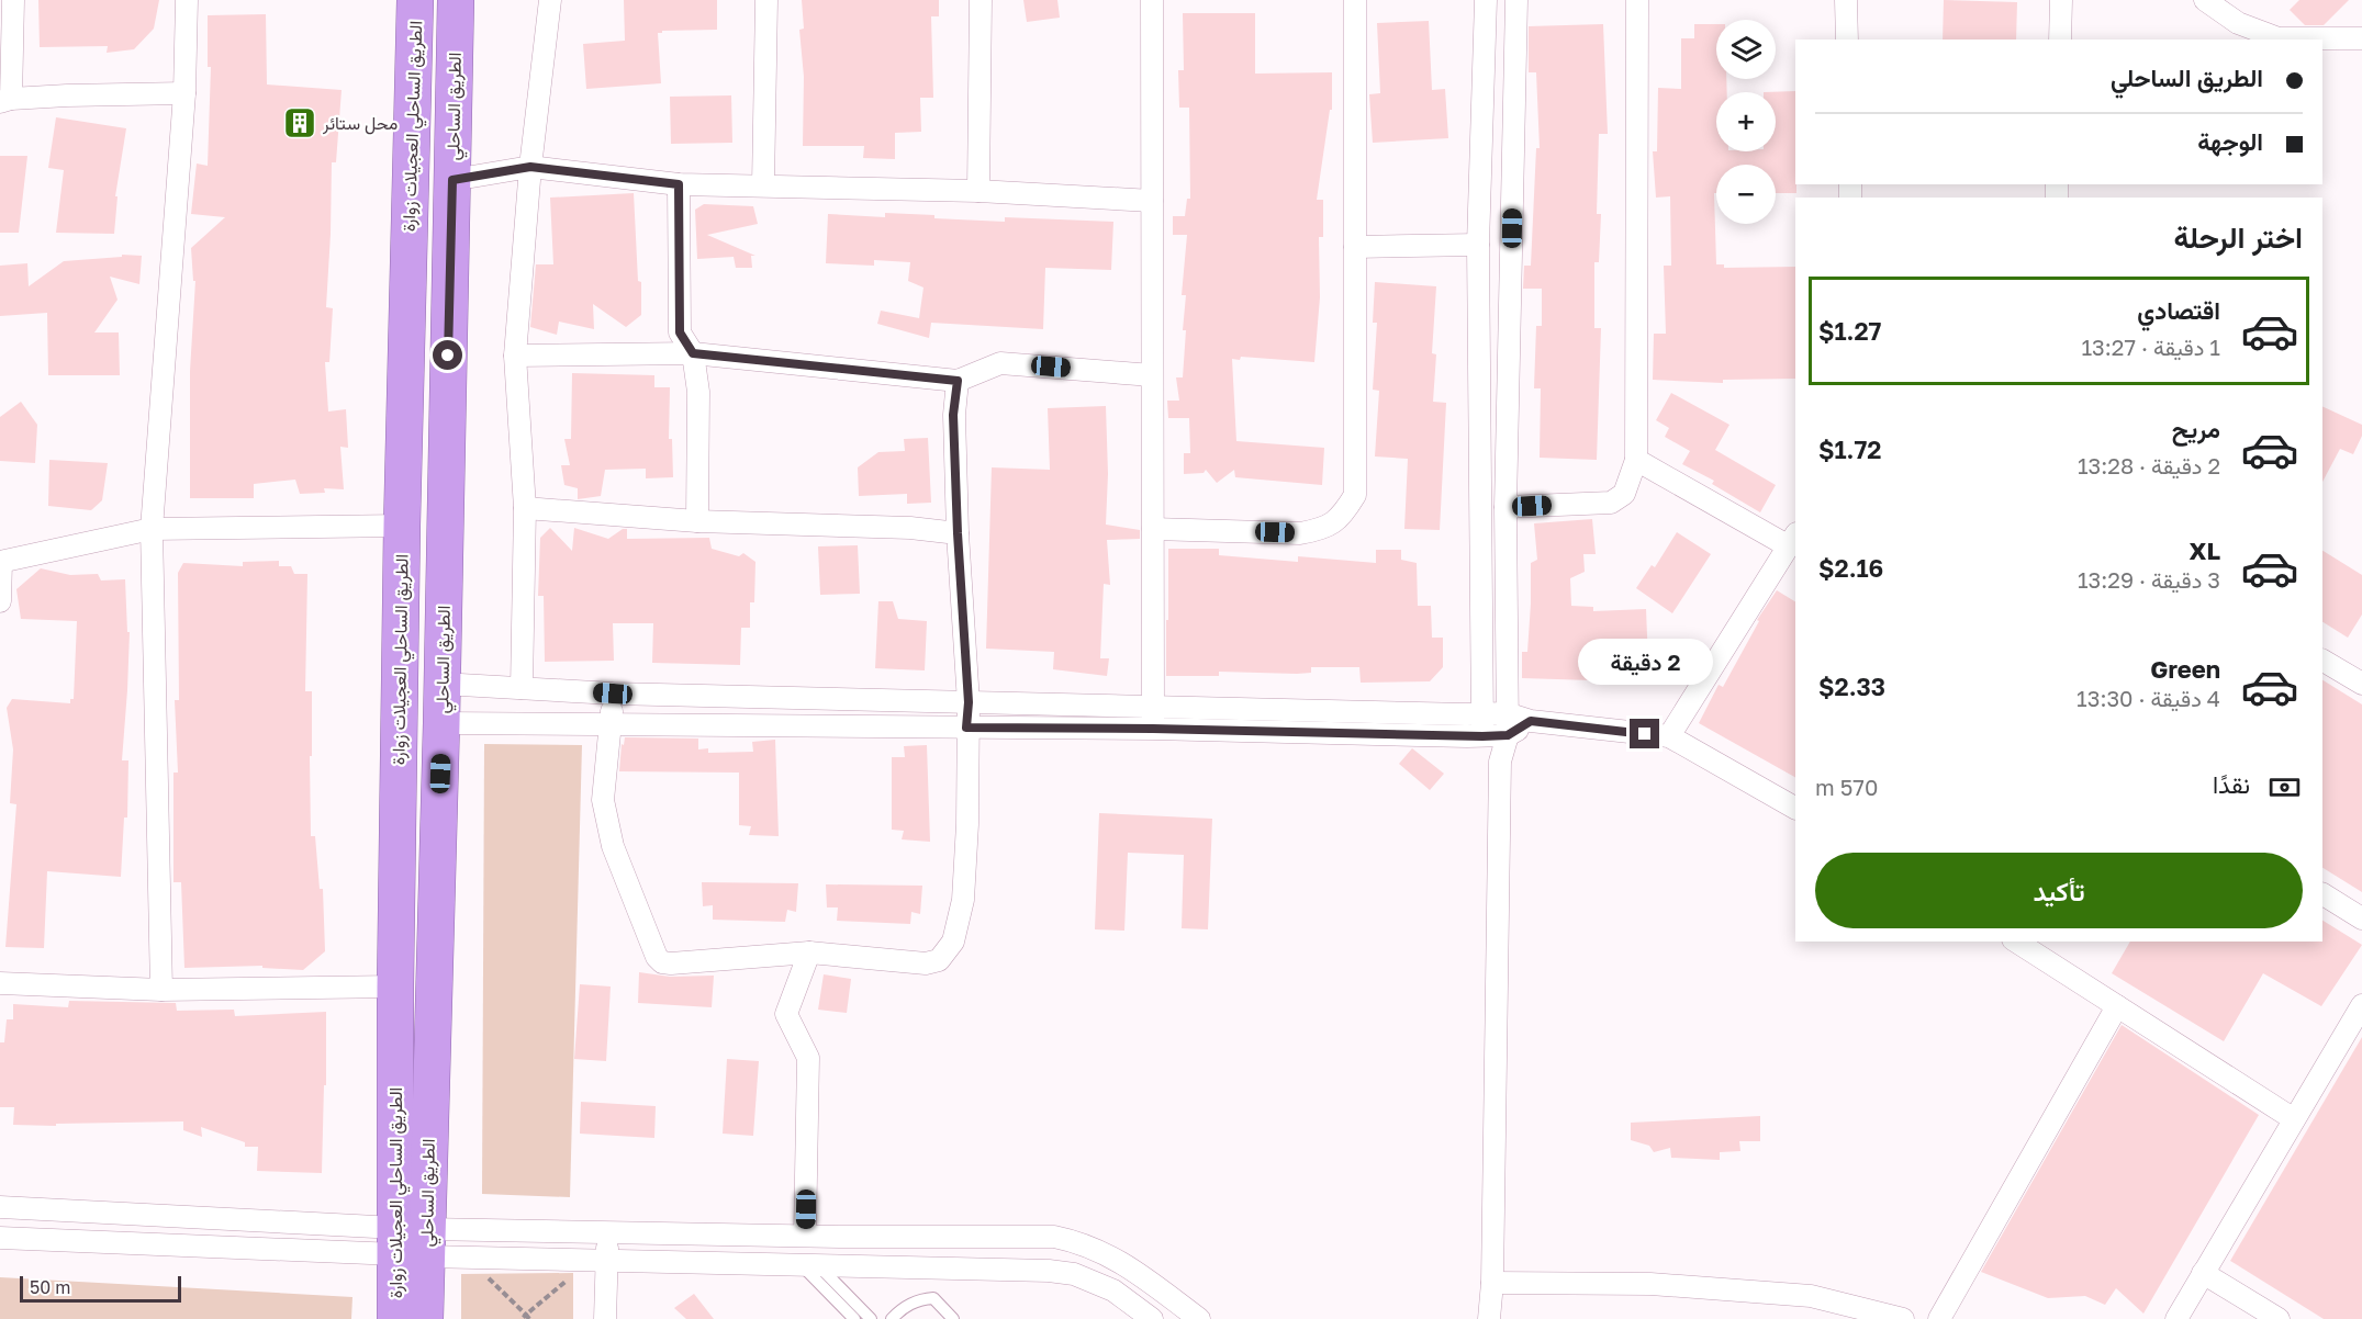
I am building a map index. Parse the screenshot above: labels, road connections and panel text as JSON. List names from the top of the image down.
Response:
{
  "streets": {
    "highway": ["الطريق الساحلي", "الطريق الساحلي العجيلات زوارة"]
  },
  "crossings": [
    ["الطريق الساحلي", "الطريق الساحلي العجيلات زوارة"]
  ],
  "places": {
    "building": ["محل ستائر"]
  },
  "scale_bar": "50 m",
  "page": {
    "map_buttons": ["+", "−"],
    "banner": ["الطريق الساحلي", "الوجهة"],
    "heading": "اختر الرحلة",
    "list": [
      {
        "name": "اقتصادي",
        "note": "1 دقيقة · 13:27",
        "value": "$1.27"
      },
      {
        "name": "مريح",
        "note": "2 دقيقة · 13:28",
        "value": "$1.72"
      },
      {
        "name": "XL",
        "note": "3 دقيقة · 13:29",
        "value": "$2.16"
      },
      {
        "name": "Green",
        "note": "4 دقيقة · 13:30",
        "value": "$2.33"
      }
    ],
    "bubble": "2 دقيقة",
    "pay": ["نقدًا", "570 m"],
    "buttons": "تأكيد",
    "scale": "50 m"
  }
}
